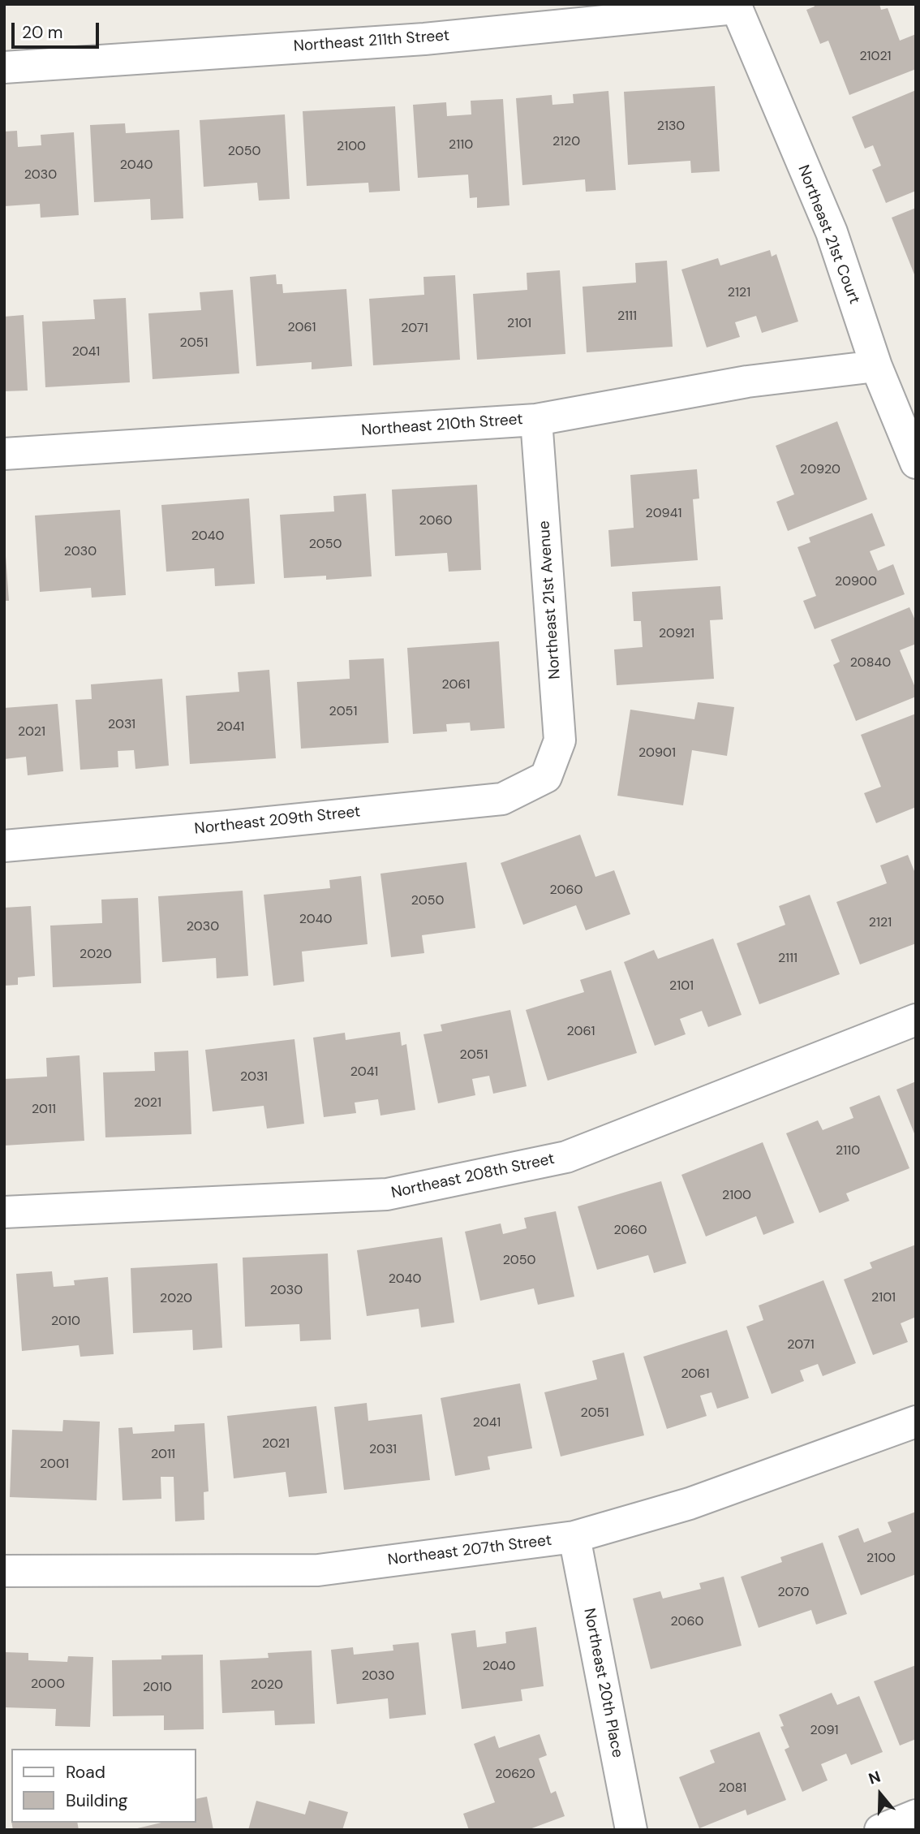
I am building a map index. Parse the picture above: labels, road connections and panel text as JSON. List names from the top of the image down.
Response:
{
  "streets": {
    "street": [
      "Northeast 211th Street",
      "Northeast 21st Court",
      "Northeast 210th Street",
      "Northeast 21st Avenue",
      "Northeast 209th Street",
      "Northeast 208th Street",
      "Northeast 207th Street",
      "Northeast 20th Place"
    ]
  },
  "crossings": [
    ["Northeast 211th Street", "Northeast 21st Court"],
    ["Northeast 21st Court", "Northeast 210th Street"],
    ["Northeast 210th Street", "Northeast 21st Avenue"],
    ["Northeast 21st Avenue", "Northeast 209th Street"],
    ["Northeast 207th Street", "Northeast 20th Place"]
  ],
  "house_numbers": [
    "21021",
    "2130",
    "2120",
    "2110",
    "2100",
    "2050",
    "2040",
    "2030",
    "2121",
    "2111",
    "2101",
    "2061",
    "2071",
    "2051",
    "2041",
    "20920",
    "20941",
    "2060",
    "2040",
    "2050",
    "2030",
    "20900",
    "20921",
    "20840",
    "2061",
    "2051",
    "2031",
    "2041",
    "2021",
    "20901",
    "2060",
    "2050",
    "2040",
    "2121",
    "2030",
    "2020",
    "2111",
    "2101",
    "2061",
    "2051",
    "2041",
    "2031",
    "2021",
    "2011",
    "2110",
    "2100",
    "2060",
    "2050",
    "2040",
    "2030",
    "2101",
    "2020",
    "2010",
    "2071",
    "2061",
    "2051",
    "2041",
    "2021",
    "2031",
    "2011",
    "2001",
    "2100",
    "2070",
    "2060",
    "2040",
    "2030",
    "2000",
    "2020",
    "2010",
    "2091",
    "20620",
    "2081"
  ],
  "legend": ["Road", "Building"],
  "scale_bar": "20 m",
  "north": "top"
}
